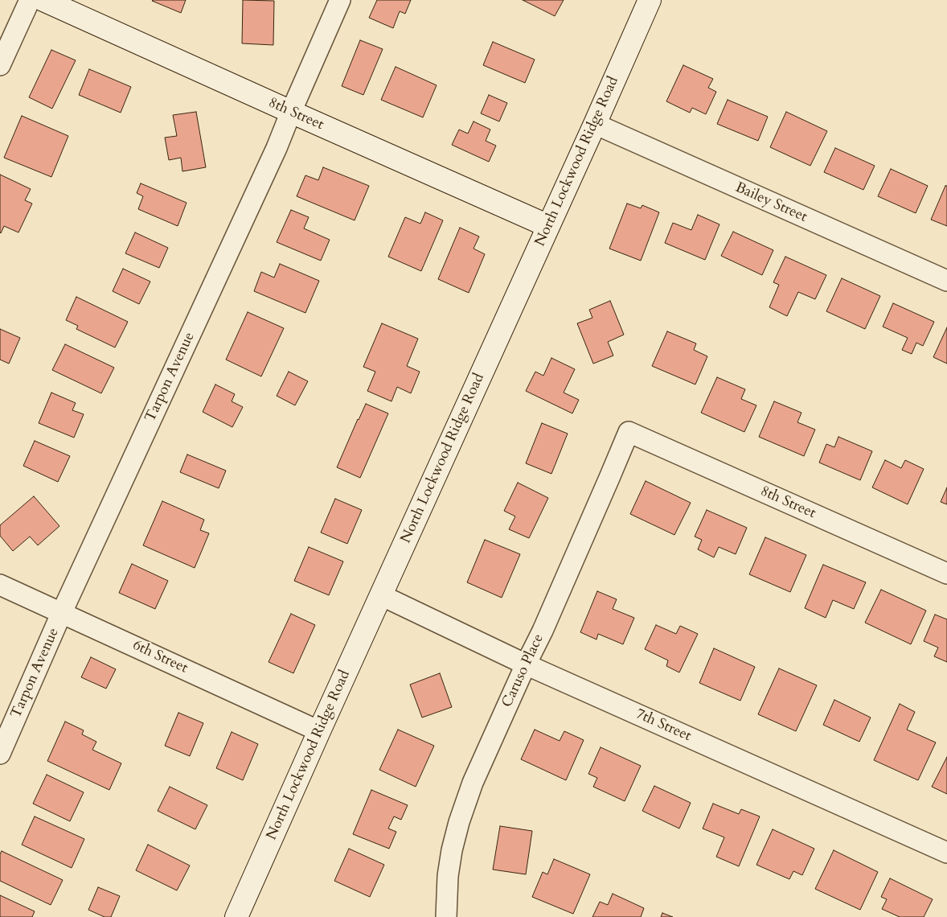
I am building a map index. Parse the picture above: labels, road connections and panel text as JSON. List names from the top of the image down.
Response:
{
  "streets": {
    "street": [
      "8th Street",
      "North Lockwood Ridge Road",
      "Bailey Street",
      "Tarpon Avenue",
      "6th Street",
      "Caruso Place",
      "7th Street"
    ]
  },
  "crossings": [
    ["8th Street", "North Lockwood Ridge Road"],
    ["8th Street", "Tarpon Avenue"],
    ["8th Street", "Caruso Place"],
    ["North Lockwood Ridge Road", "Bailey Street"],
    ["North Lockwood Ridge Road", "6th Street"],
    ["North Lockwood Ridge Road", "7th Street"],
    ["Tarpon Avenue", "6th Street"],
    ["Caruso Place", "7th Street"]
  ]
}
